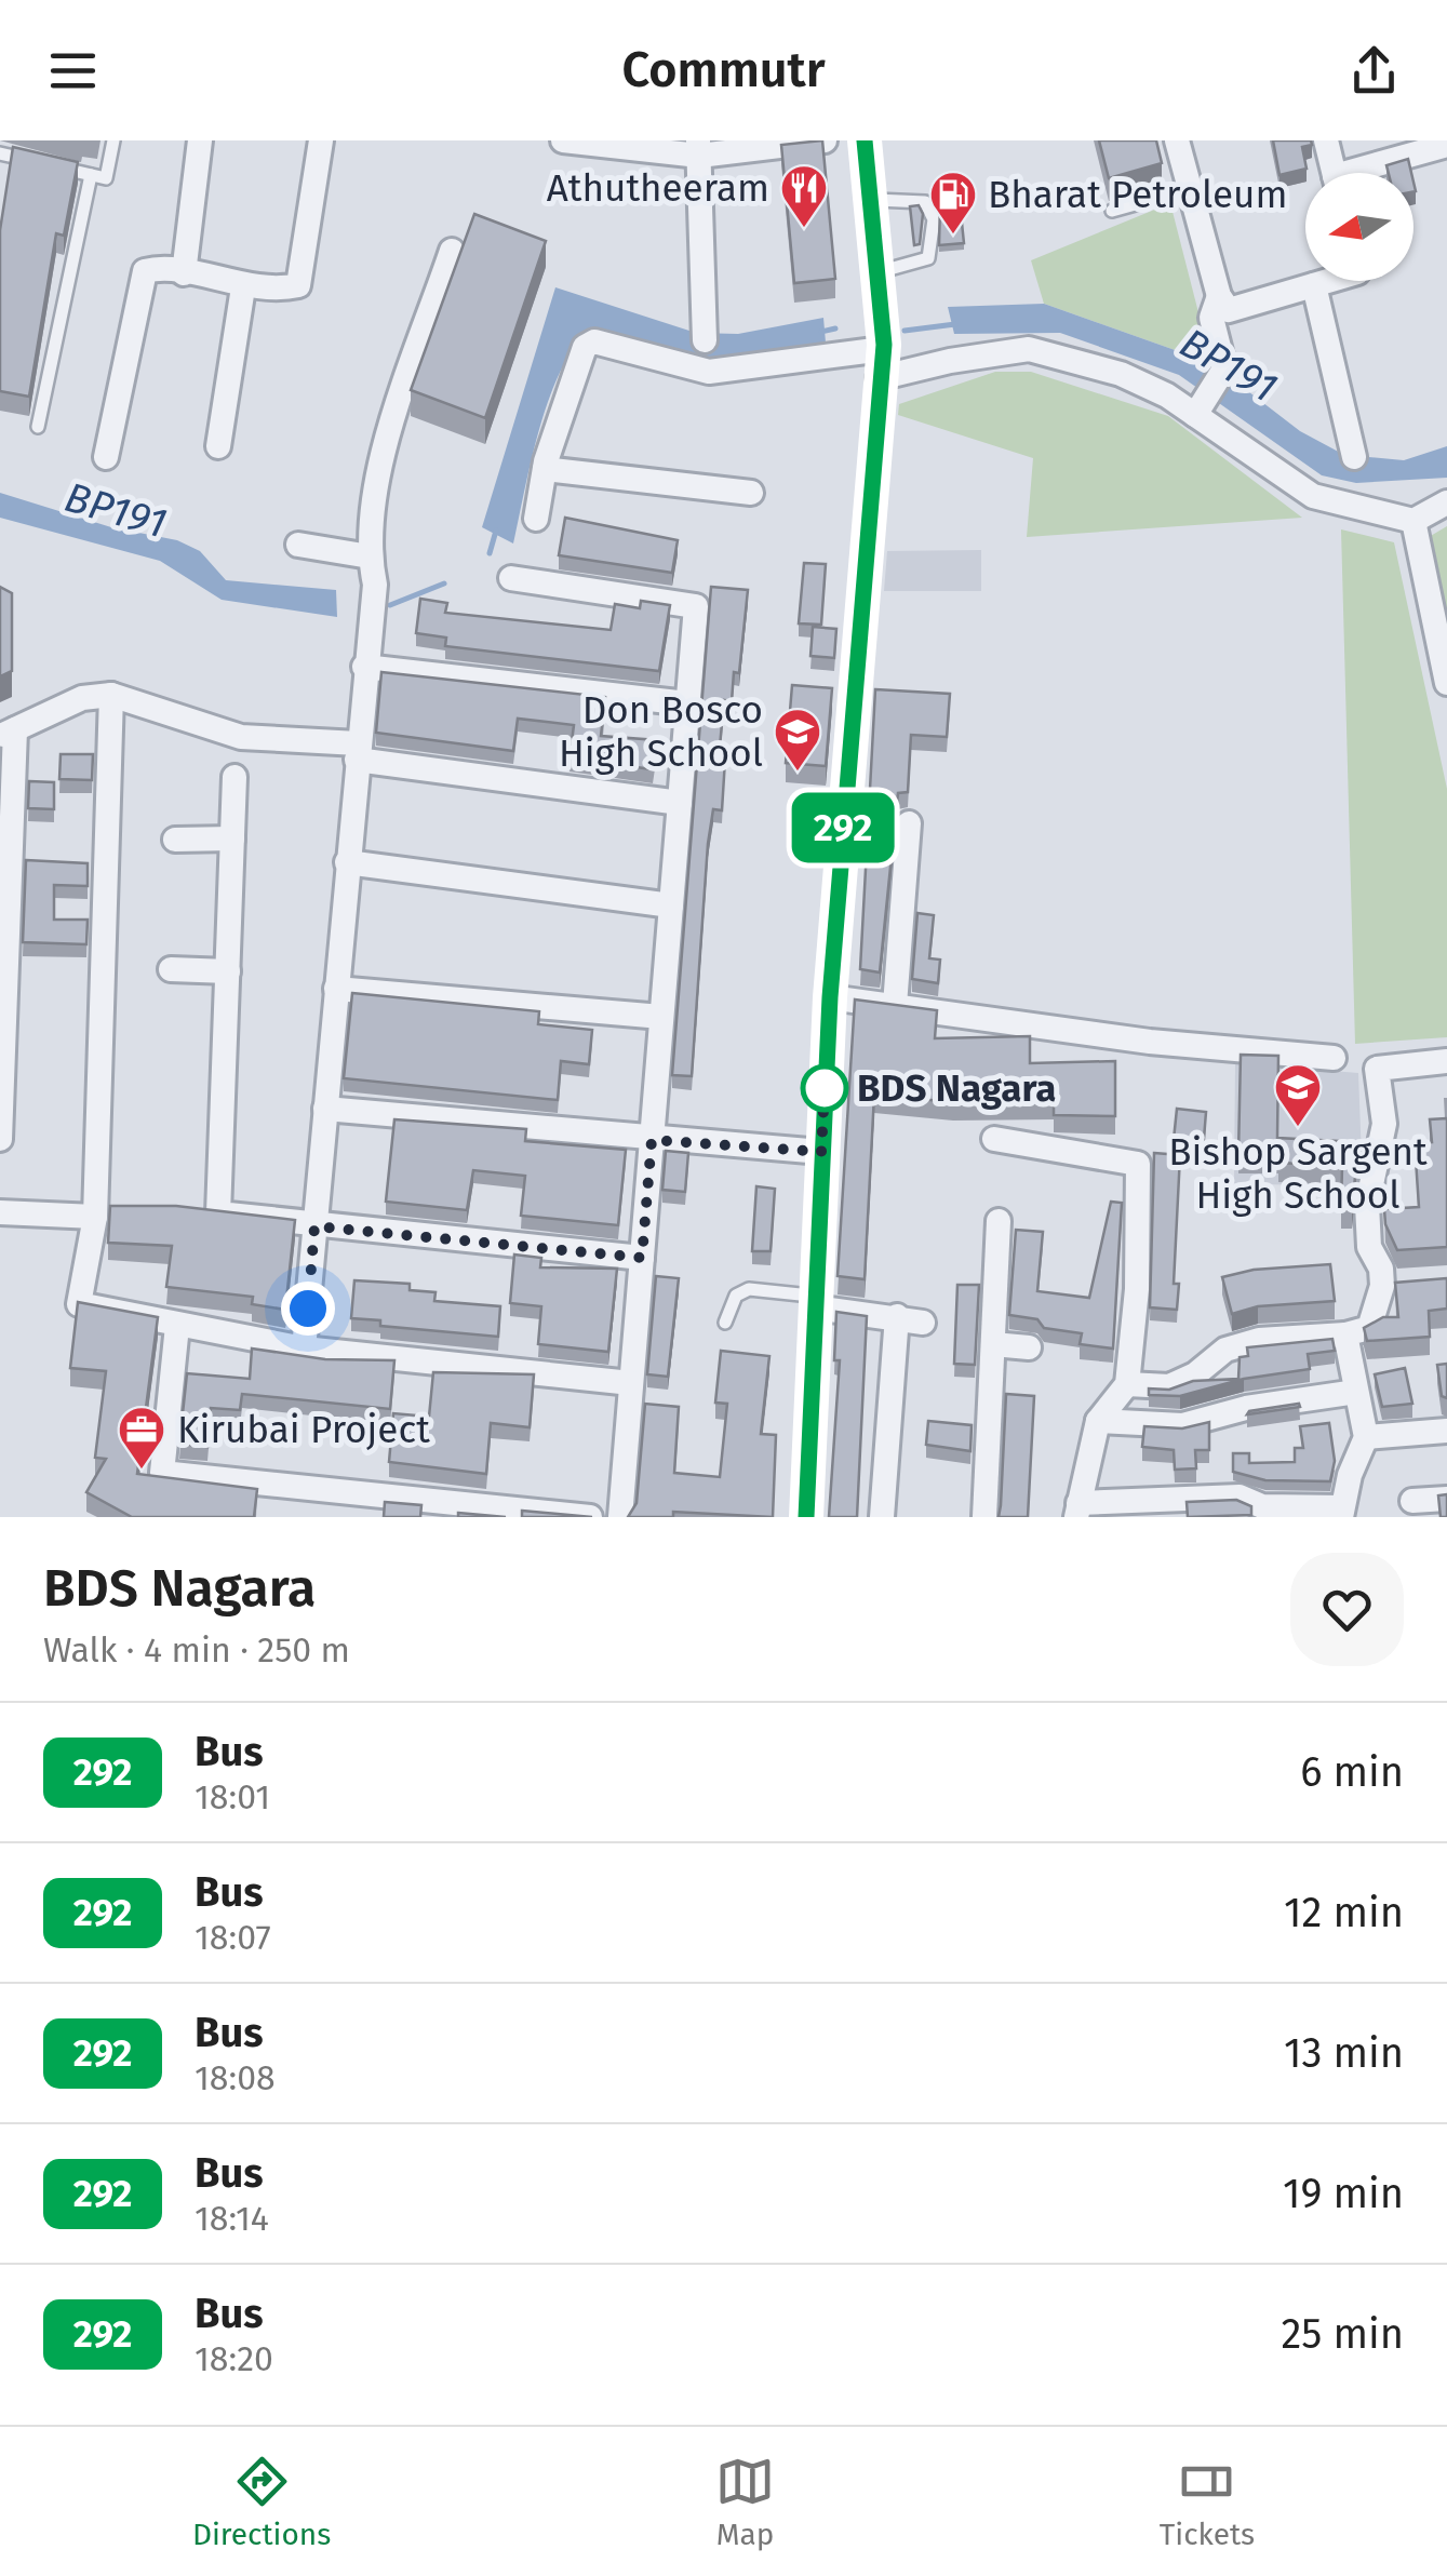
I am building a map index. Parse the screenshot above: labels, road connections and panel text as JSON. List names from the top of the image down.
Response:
{
  "water": ["BP191"],
  "places": {
    "restaurant": ["Athutheeram"],
    "fuel station": ["Bharat Petroleum"],
    "school or university": ["Don Bosco High School", "Bishop Sargent High School"],
    "other": ["BDS Nagara"],
    "office": ["Kirubai Project"]
  },
  "lines": ["bus line 292"],
  "north": "left",
  "page": {
    "header": "Commutr",
    "on_map": "292",
    "heading": ["BDS Nagara", "Walk · 4 min · 250 m"],
    "list": [
      {
        "mark": "292",
        "name": "Bus",
        "note": "18:01",
        "value": "6 min"
      },
      {
        "mark": "292",
        "name": "Bus",
        "note": "18:07",
        "value": "12 min"
      },
      {
        "mark": "292",
        "name": "Bus",
        "note": "18:08",
        "value": "13 min"
      },
      {
        "mark": "292",
        "name": "Bus",
        "note": "18:14",
        "value": "19 min"
      },
      {
        "mark": "292",
        "name": "Bus",
        "note": "18:20",
        "value": "25 min"
      }
    ],
    "tabs": ["Directions", "Map", "Tickets"]
  }
}
